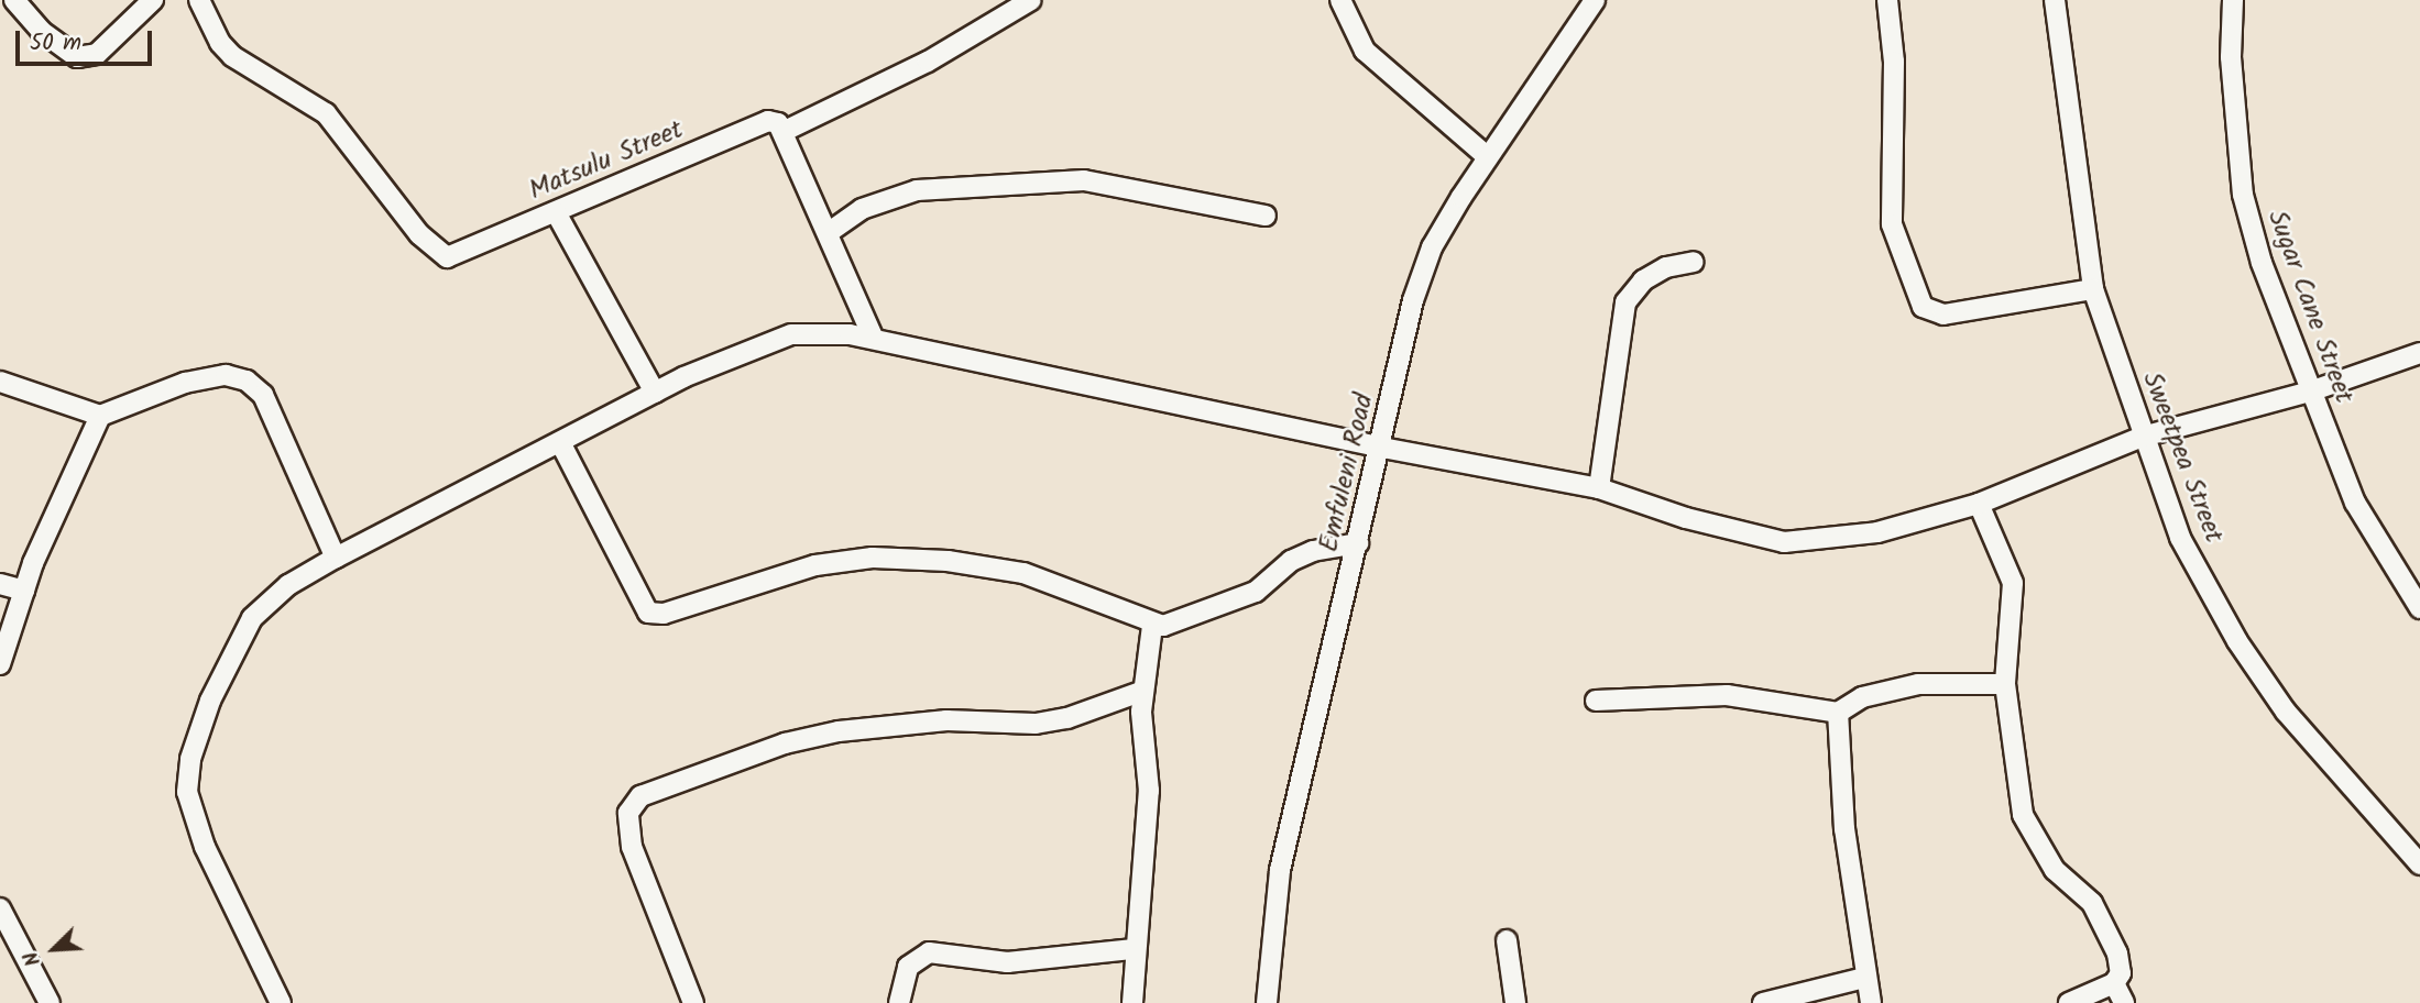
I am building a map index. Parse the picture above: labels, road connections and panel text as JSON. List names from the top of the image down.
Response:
{
  "streets": {
    "street": [
      "Matsulu Street",
      "Sugar Cane Street",
      "Sweetpea Street",
      "Emfuleni Road"
    ]
  },
  "scale_bar": "50 m",
  "north": "bottom left"
}
